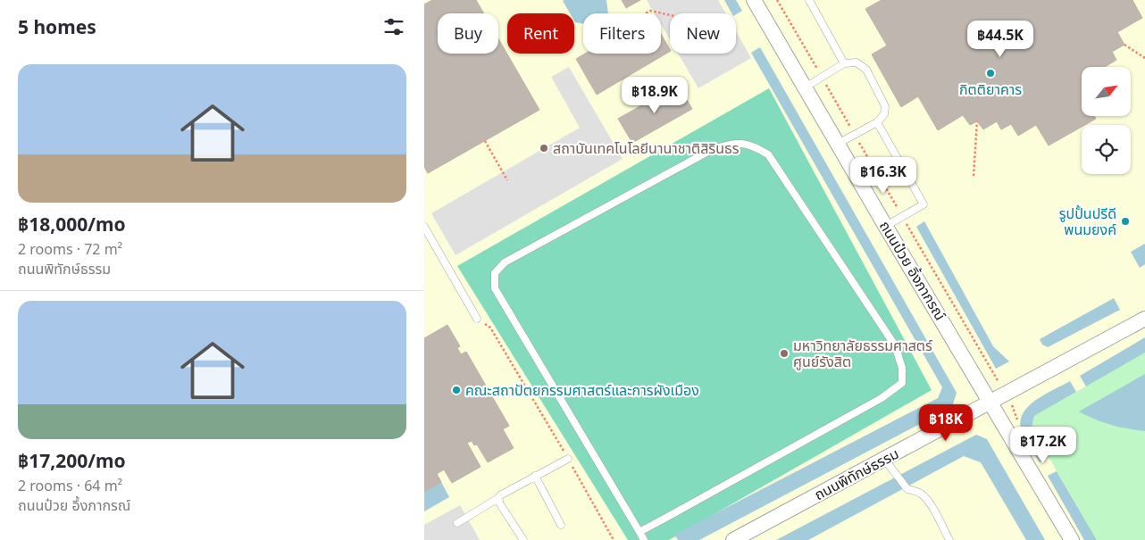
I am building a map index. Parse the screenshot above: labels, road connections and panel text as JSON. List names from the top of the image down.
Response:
{
  "streets": {
    "street": ["ถนนป๋วย อิ้งภากรณ์", "ถนนพิทักษ์ธรรม"]
  },
  "crossings": [
    ["ถนนป๋วย อิ้งภากรณ์", "ถนนพิทักษ์ธรรม"]
  ],
  "places": [
    "กิตติยาคาร",
    "สถาบันเทคโนโลยีนานาชาติสิรินธร",
    "รูปปั้นปรีดี พนมยงค์",
    "มหาวิทยาลัยธรรมศาสตร์ ศูนย์รังสิต",
    "คณะสถาปัตยกรรมศาสตร์และการผังเมือง"
  ],
  "north": "top right",
  "page": {
    "heading": "5 homes",
    "chip": [
      "Buy",
      "Rent",
      "Filters",
      "New"
    ],
    "price": [
      "฿44.5K",
      "฿18.9K",
      "฿16.3K",
      "฿18K",
      "฿17.2K"
    ],
    "list": [
      {
        "name": "฿18,000/mo",
        "note": "2 rooms · 72 m² · ถนนพิทักษ์ธรรม"
      },
      {
        "name": "฿17,200/mo",
        "note": "2 rooms · 64 m² · ถนนป๋วย อึ้งภากรณ์"
      }
    ]
  }
}
